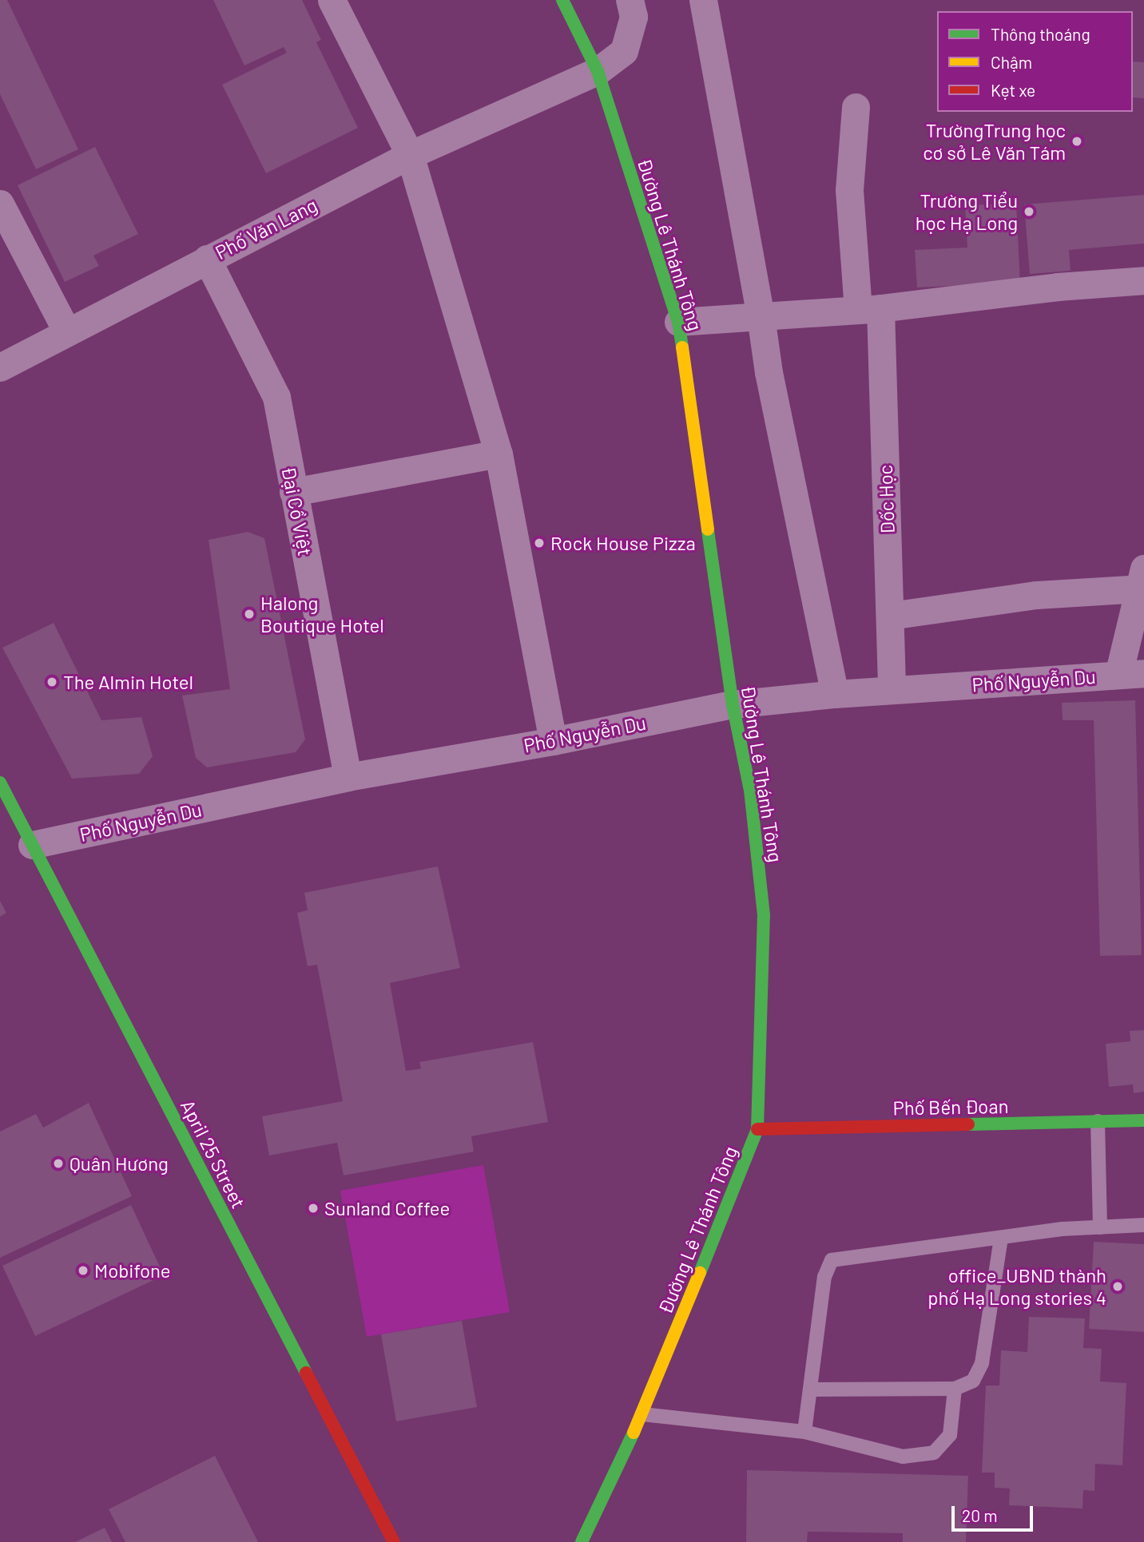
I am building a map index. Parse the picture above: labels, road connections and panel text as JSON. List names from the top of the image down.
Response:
{
  "streets": {
    "street": [
      "Phố Văn Lang",
      "Đường Lê Thánh Tông",
      "Dốc Học",
      "Đại Cồ Việt",
      "Phố Nguyễn Du",
      "Phố Bến Đoan",
      "April 25 Street"
    ]
  },
  "crossings": [
    ["Phố Văn Lang", "Đường Lê Thánh Tông"],
    ["Phố Văn Lang", "Đại Cồ Việt"],
    ["Đường Lê Thánh Tông", "Phố Nguyễn Du"],
    ["Đường Lê Thánh Tông", "Phố Bến Đoan"],
    ["Dốc Học", "Phố Nguyễn Du"],
    ["Đại Cồ Việt", "Phố Nguyễn Du"],
    ["Phố Nguyễn Du", "April 25 Street"]
  ],
  "places": [
    "TrườngTrung học cơ sở Lê Văn Tám",
    "Trường Tiểu học Hạ Long",
    "Rock House Pizza",
    "Halong Boutique Hotel",
    "The Almin Hotel",
    "Quân Hương",
    "Sunland Coffee",
    "Mobifone",
    "office_UBND thành phố Hạ Long stories 4"
  ],
  "legend": ["Thông thoáng", "Chậm", "Kẹt xe"],
  "scale_bar": "20 m"
}
